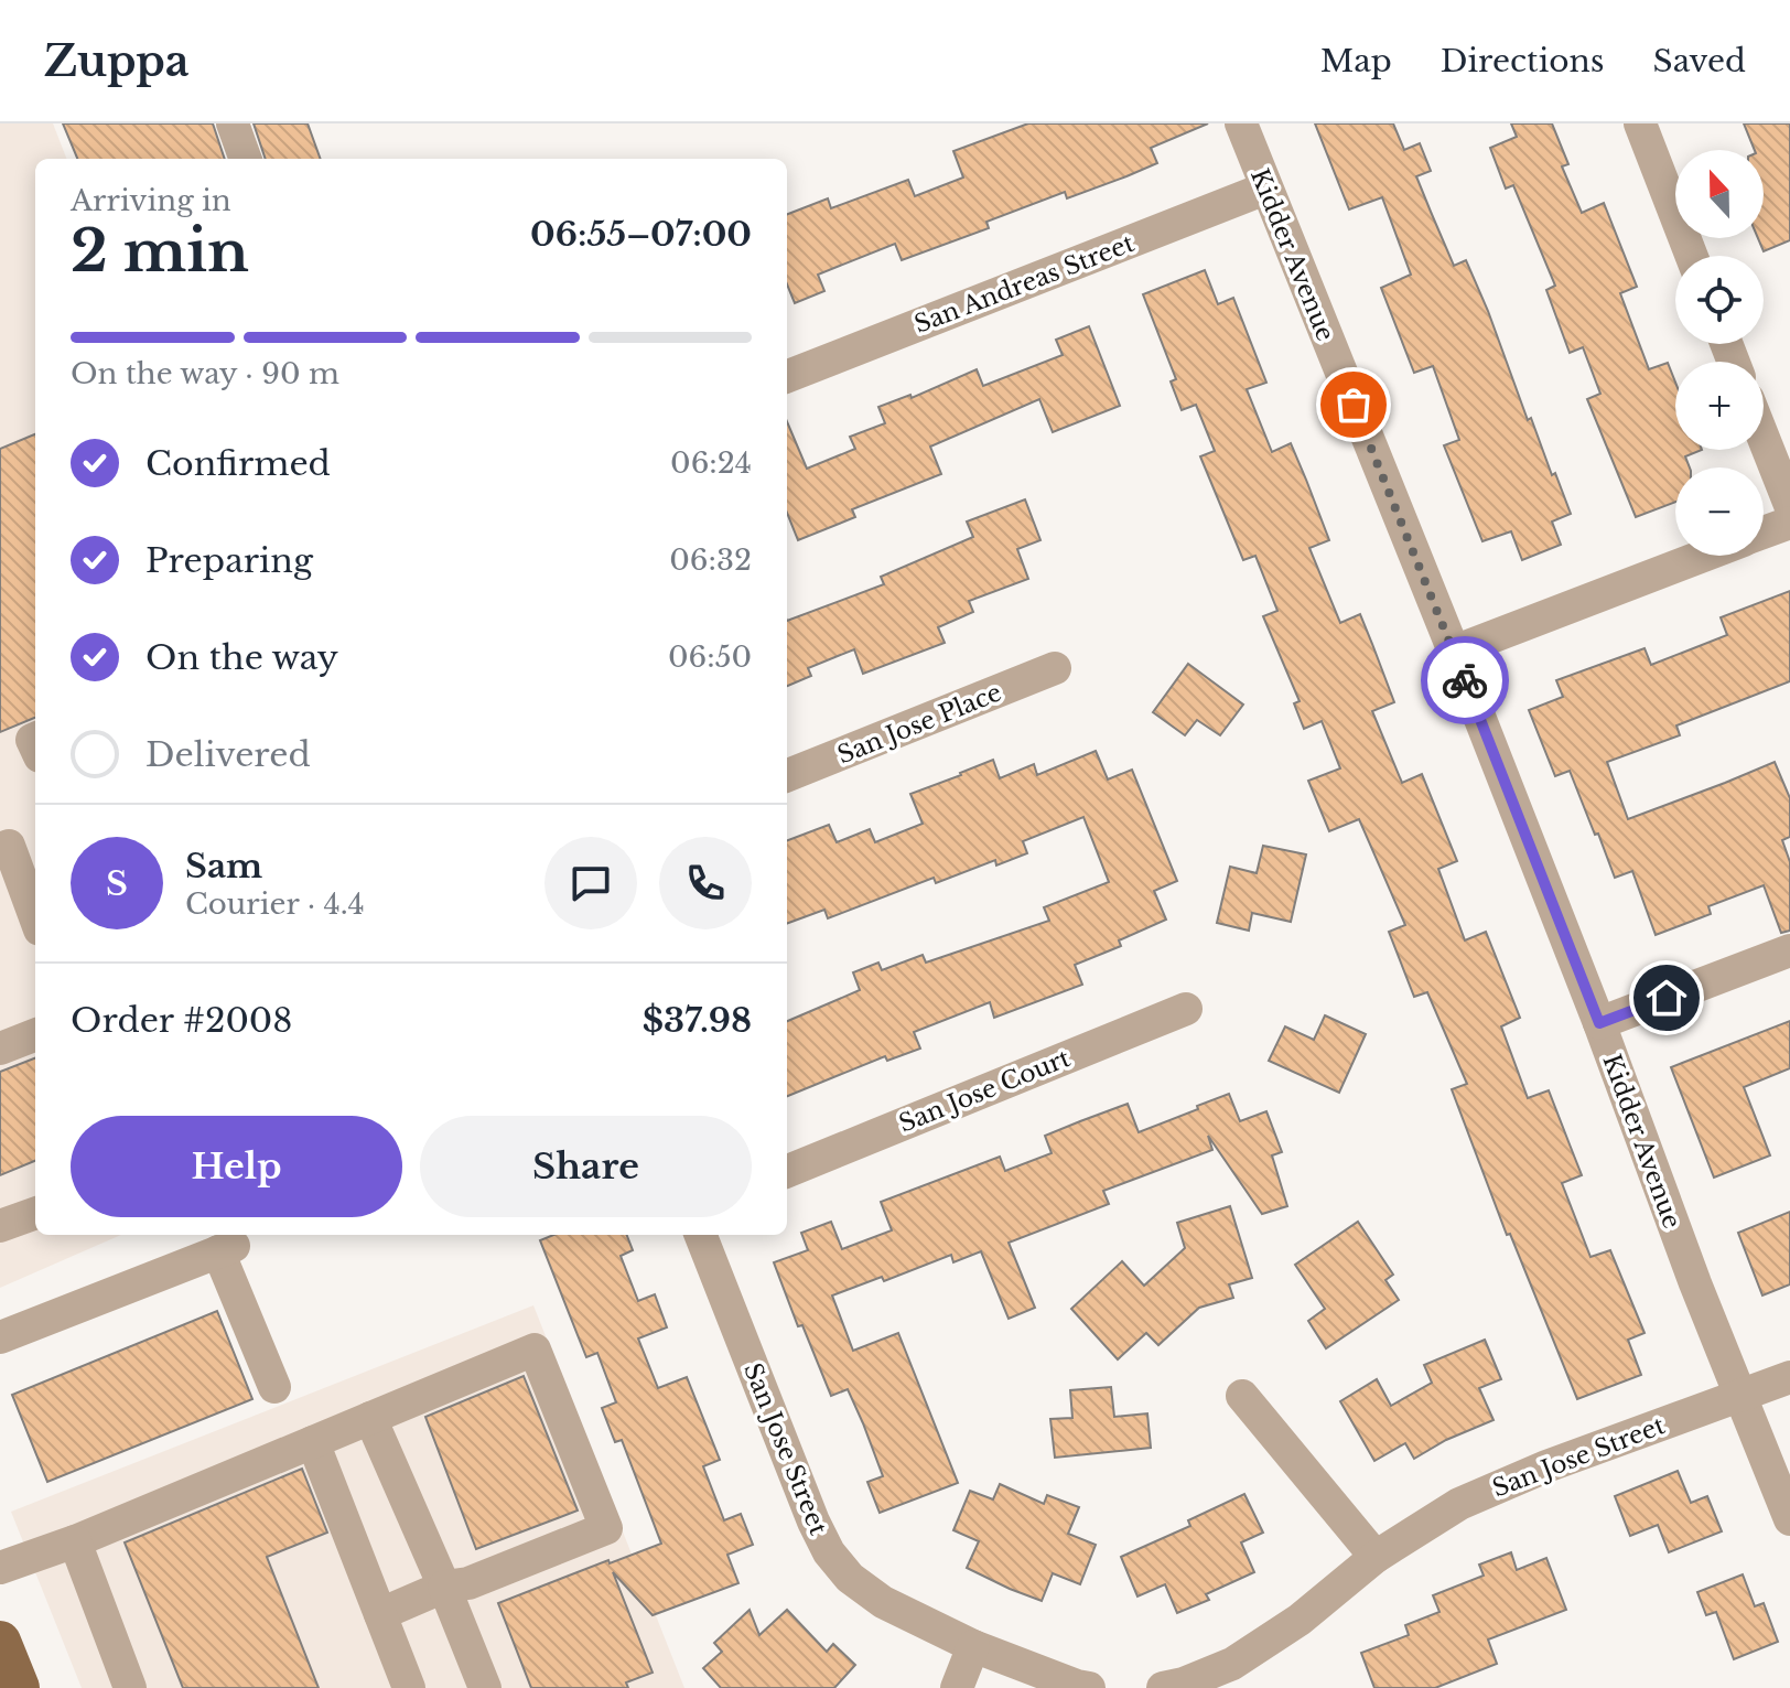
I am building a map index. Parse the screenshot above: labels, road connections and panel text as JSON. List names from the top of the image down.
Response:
{
  "streets": {
    "street": [
      "Kidder Avenue",
      "San Andreas Street",
      "San Jose Place",
      "San Jose Court",
      "San Jose Street"
    ]
  },
  "crossings": [
    ["Kidder Avenue", "San Andreas Street"],
    ["Kidder Avenue", "San Jose Street"]
  ],
  "north": "top",
  "page": {
    "header": "Zuppa",
    "nav": ["Map", "Directions", "Saved"],
    "map_buttons": ["+", "−"],
    "heading": ["2 min", "Arriving in", "06:55–07:00"],
    "panel": [
      "Sam",
      "Courier · 4.4",
      "Order #2008",
      "$37.98"
    ],
    "bar": "On the way · 90 m",
    "list": [
      ["Confirmed", "06:24"],
      ["Preparing", "06:32"],
      ["On the way", "06:50"],
      "Delivered"
    ],
    "round": "S",
    "buttons": ["Help", "Share"]
  }
}
